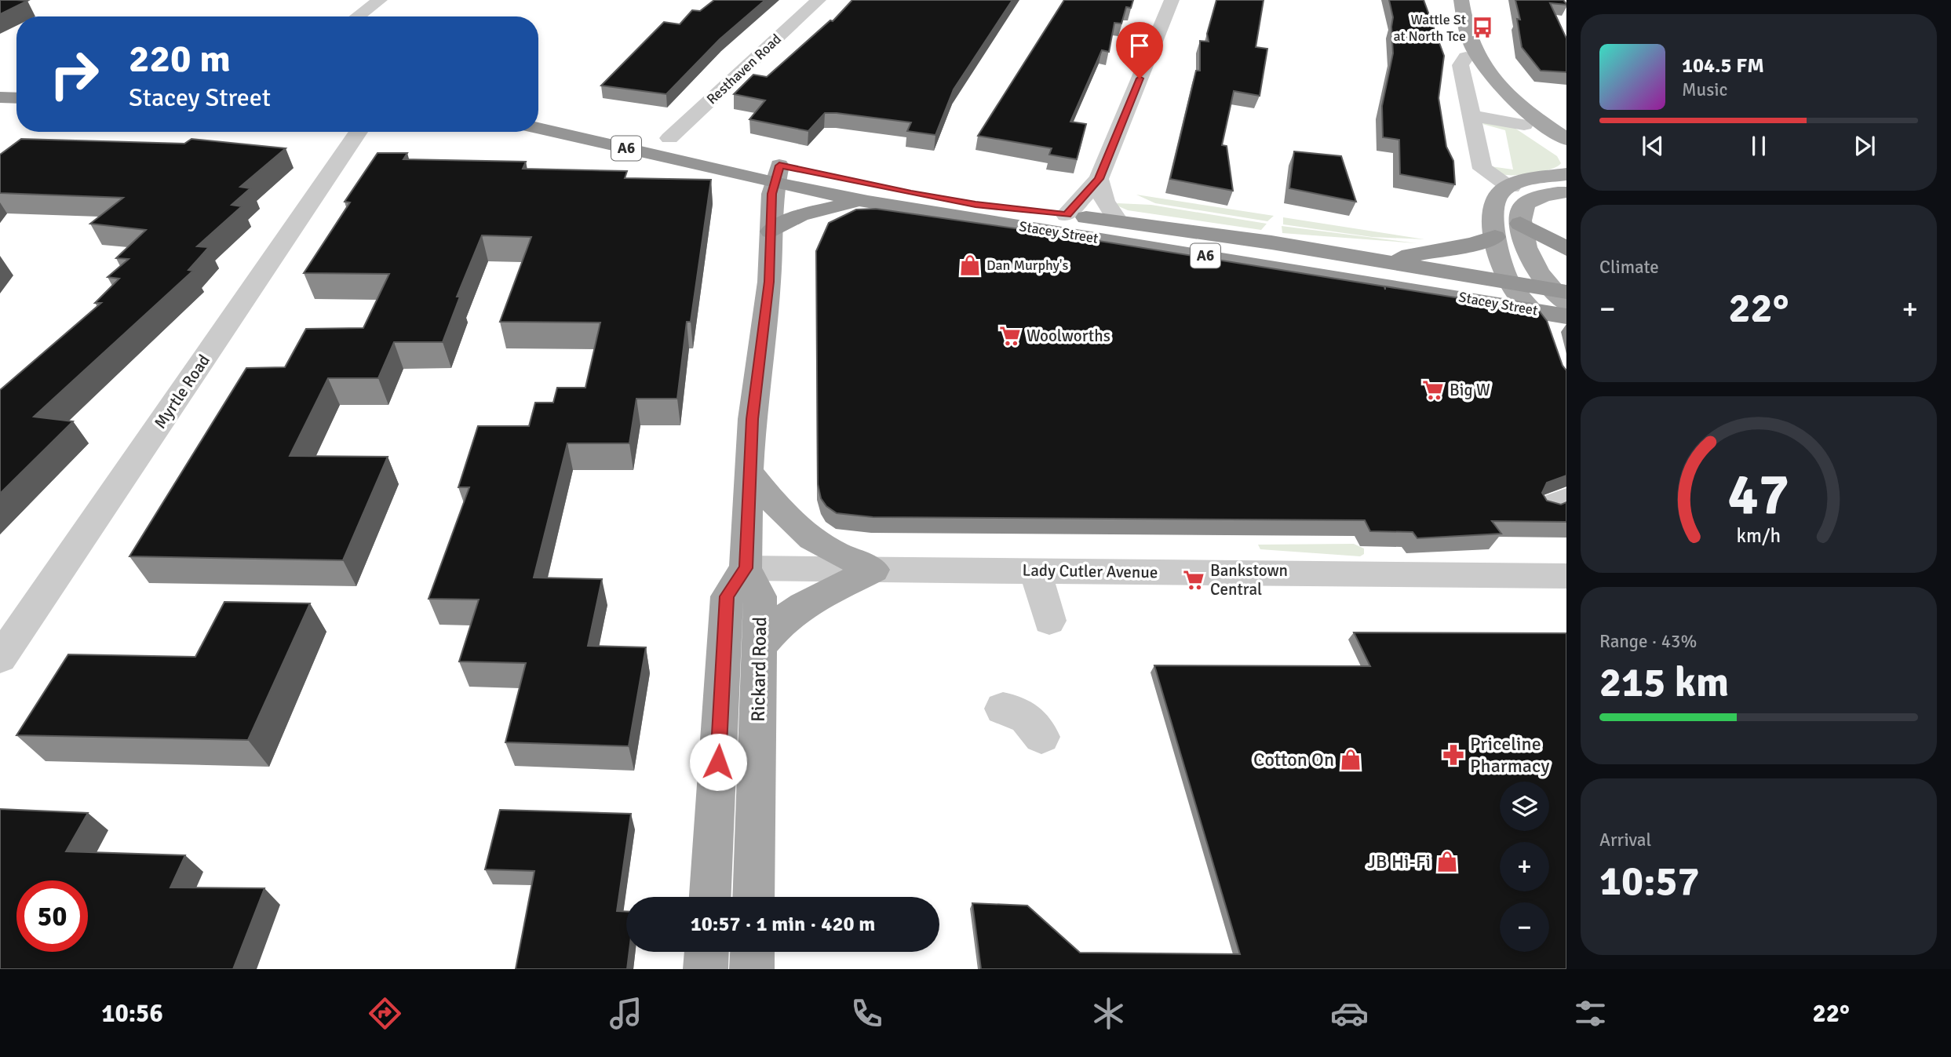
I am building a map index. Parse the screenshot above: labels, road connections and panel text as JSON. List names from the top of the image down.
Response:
{
  "streets": {
    "highway": ["A6", "Stacey Street"],
    "main road": ["Rickard Road"],
    "street": ["Resthaven Road", "Myrtle Road", "Lady Cutler Avenue"]
  },
  "crossings": [
    ["Resthaven Road", "Stacey Street"],
    ["Stacey Street", "Rickard Road"],
    ["Lady Cutler Avenue", "Rickard Road"]
  ],
  "places": {
    "bus stop": ["Wattle St at North Tce"],
    "shop": ["Dan Murphy's", "Cotton On", "JB Hi-Fi"],
    "supermarket": ["Woolworths", "Big W", "Bankstown Central"],
    "pharmacy": ["Priceline Pharmacy"]
  },
  "page": {
    "turn": ["220 m", "Stacey Street"],
    "song": ["104.5 FM", "Music"],
    "tile": [
      "Climate",
      ["Range · 43%", "215 km"],
      ["Arrival", "10:57"]
    ],
    "heat": ["−", "22°", "+"],
    "map_buttons": ["+", "−"],
    "limit": "50",
    "trip": "10:57 · 1 min · 420 m",
    "tabs": ["10:56", "22°"],
    "gauge": ["47", "km/h"]
  }
}
